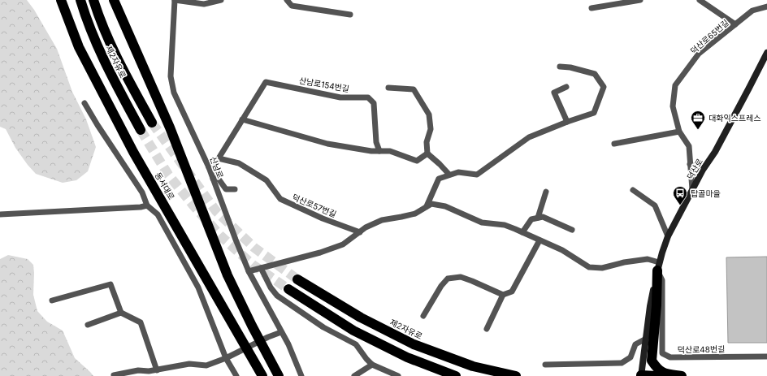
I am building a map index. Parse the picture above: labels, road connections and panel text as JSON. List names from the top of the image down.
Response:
{
  "streets": {
    "highway": ["제2자유로", "동서대로"],
    "street": [
      "덕산로65번길",
      "산남로154번길",
      "산남로",
      "덕산로",
      "덕산로57번길",
      "덕산로48번길"
    ]
  },
  "crossings": [
    ["덕산로65번길", "덕산로"],
    ["산남로154번길", "산남로"],
    ["산남로154번길", "덕산로57번길"],
    ["덕산로", "덕산로48번길"]
  ],
  "places": {
    "office": ["대화익스프레스"],
    "bus stop": ["탑골마을"]
  }
}
